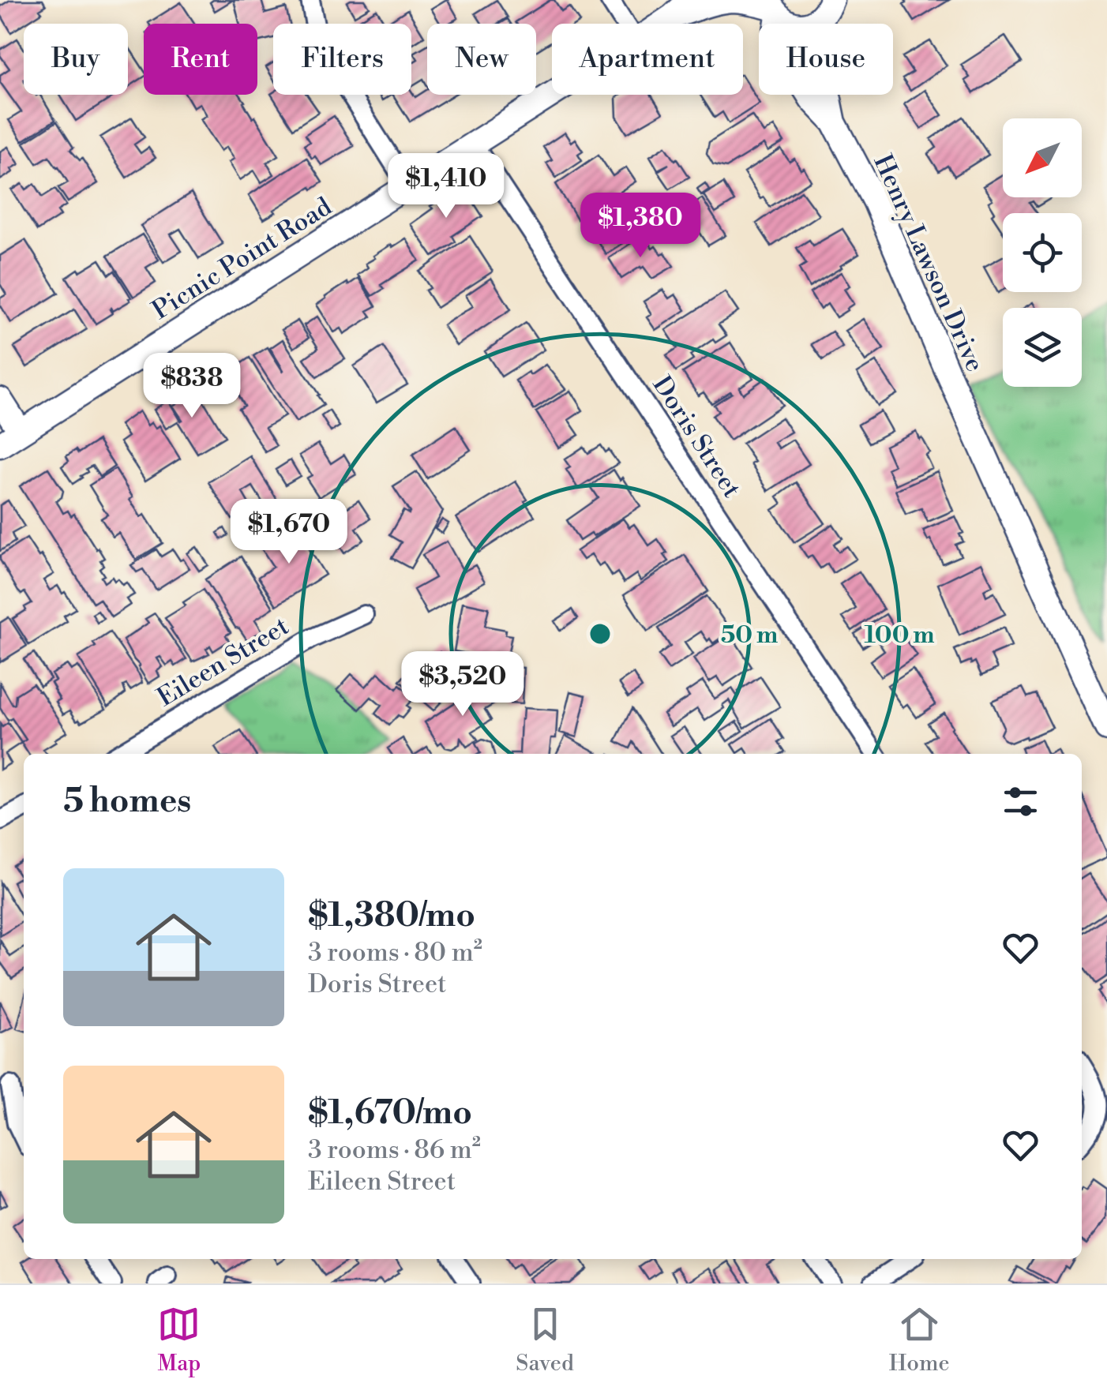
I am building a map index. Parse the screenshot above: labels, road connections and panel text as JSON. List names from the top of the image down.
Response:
{
  "streets": {
    "street": [
      "Picnic Point Road",
      "Henry Lawson Drive",
      "Doris Street",
      "Eileen Street"
    ]
  },
  "crossings": [
    ["Picnic Point Road", "Henry Lawson Drive"],
    ["Picnic Point Road", "Doris Street"]
  ],
  "north": "bottom left",
  "page": {
    "chip": [
      "Buy",
      "Rent",
      "Filters",
      "New",
      "Apartment",
      "House"
    ],
    "price": [
      "$1,410",
      "$1,380",
      "$838",
      "$1,670",
      "$3,520"
    ],
    "heading": "5 homes",
    "list": [
      {
        "name": "$1,380/mo",
        "note": "3 rooms · 80 m² · Doris Street"
      },
      {
        "name": "$1,670/mo",
        "note": "3 rooms · 86 m² · Eileen Street"
      }
    ],
    "tabs": ["Map", "Saved", "Home"]
  },
  "rings": ["50 m", "100 m"]
}
